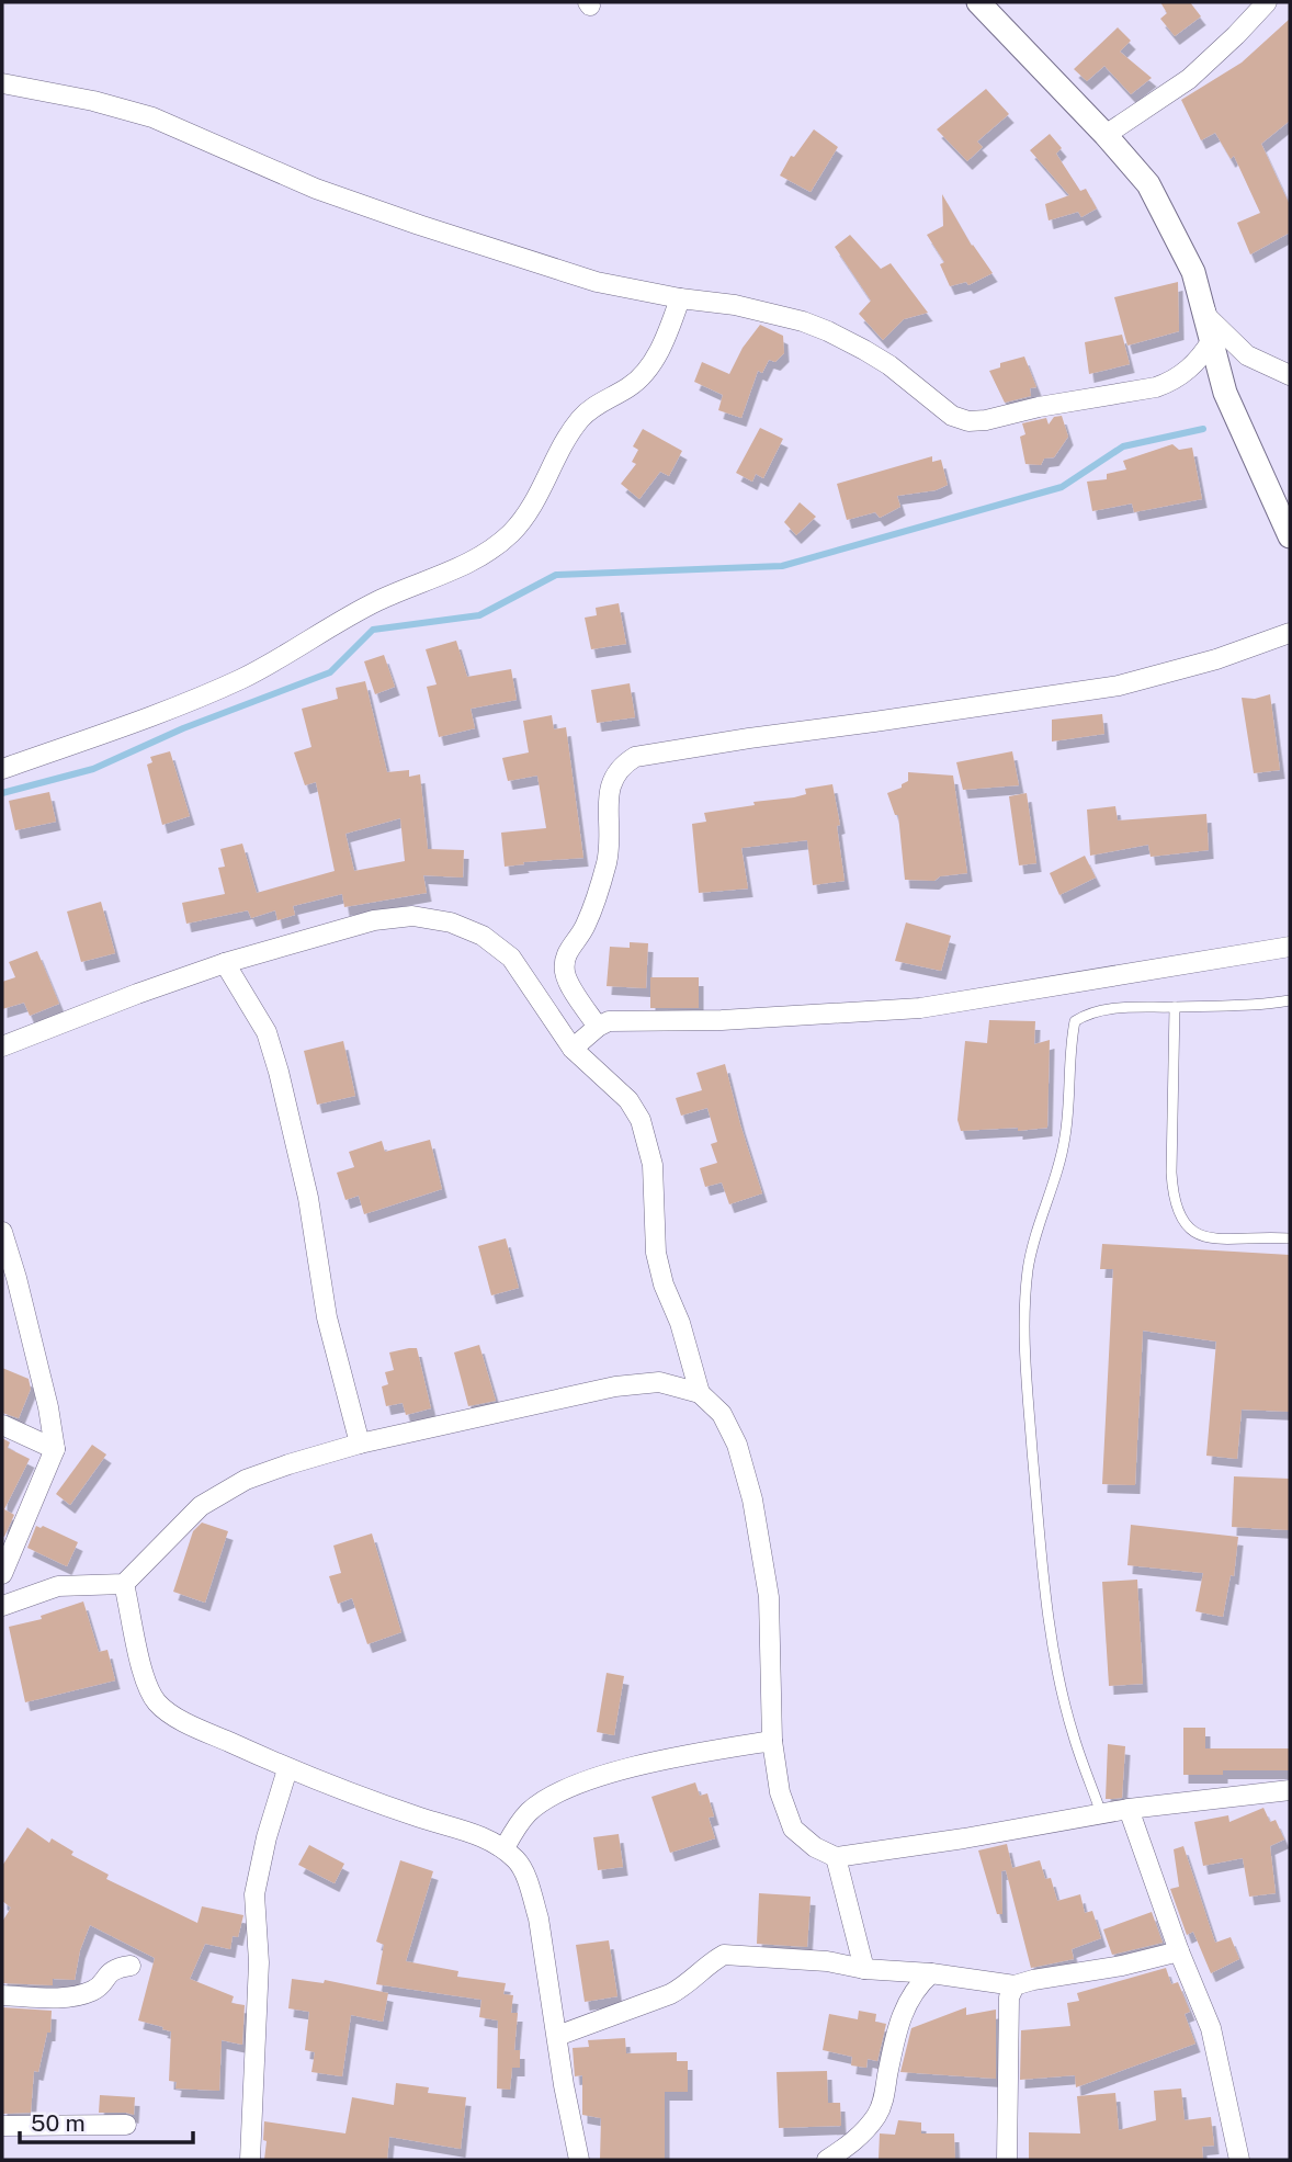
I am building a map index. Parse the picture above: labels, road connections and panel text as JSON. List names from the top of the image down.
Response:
{
  "scale_bar": "50 m"
}
